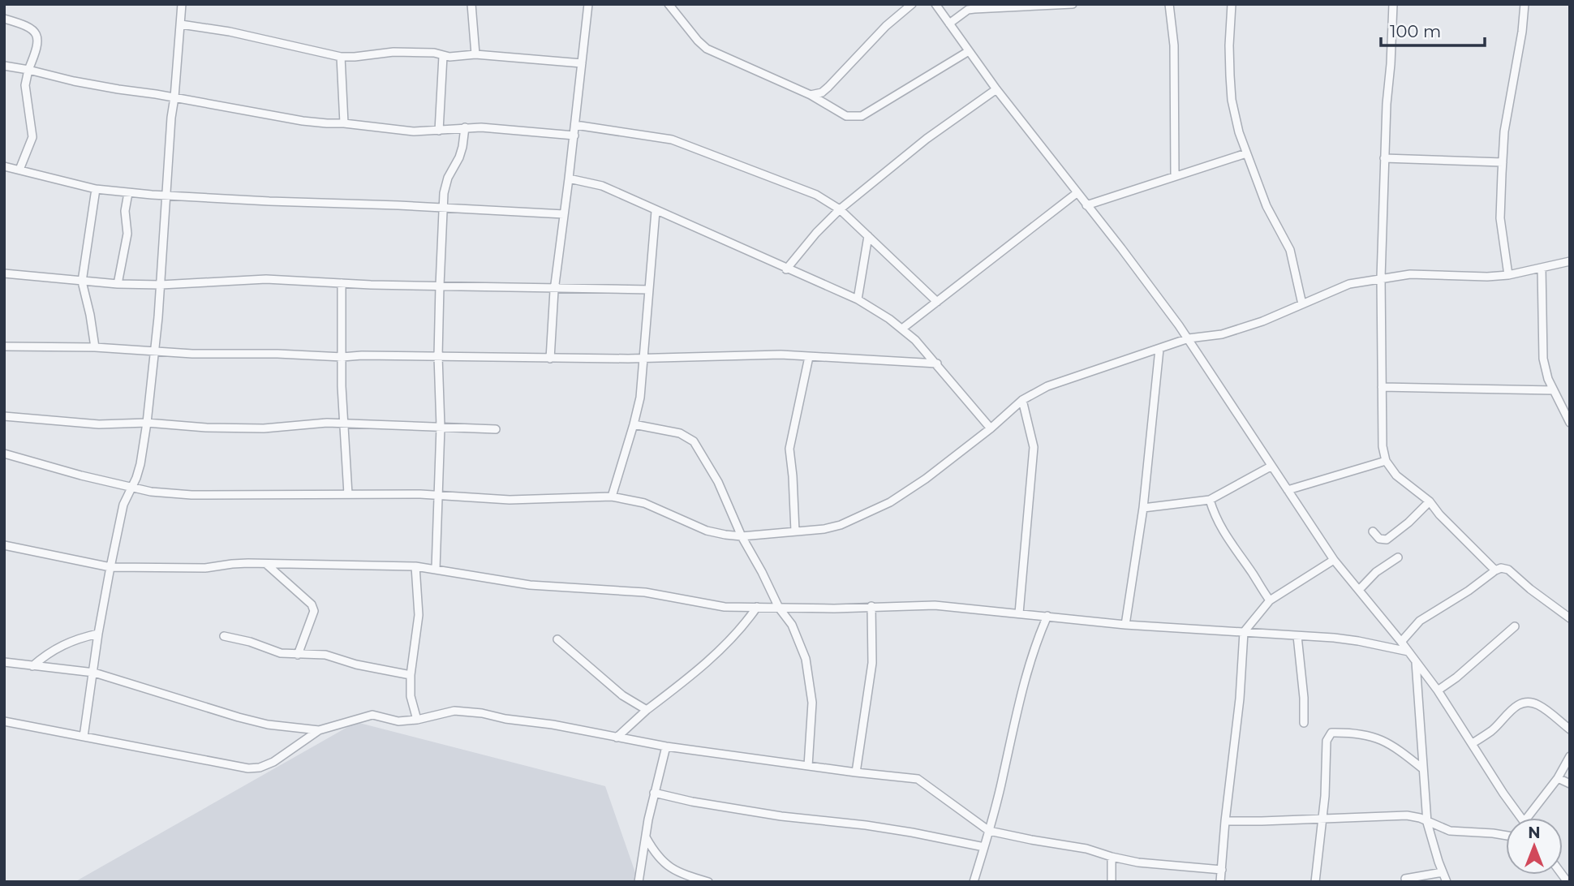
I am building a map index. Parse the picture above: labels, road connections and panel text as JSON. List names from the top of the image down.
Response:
{
  "scale_bar": "100 m",
  "north": "top"
}
